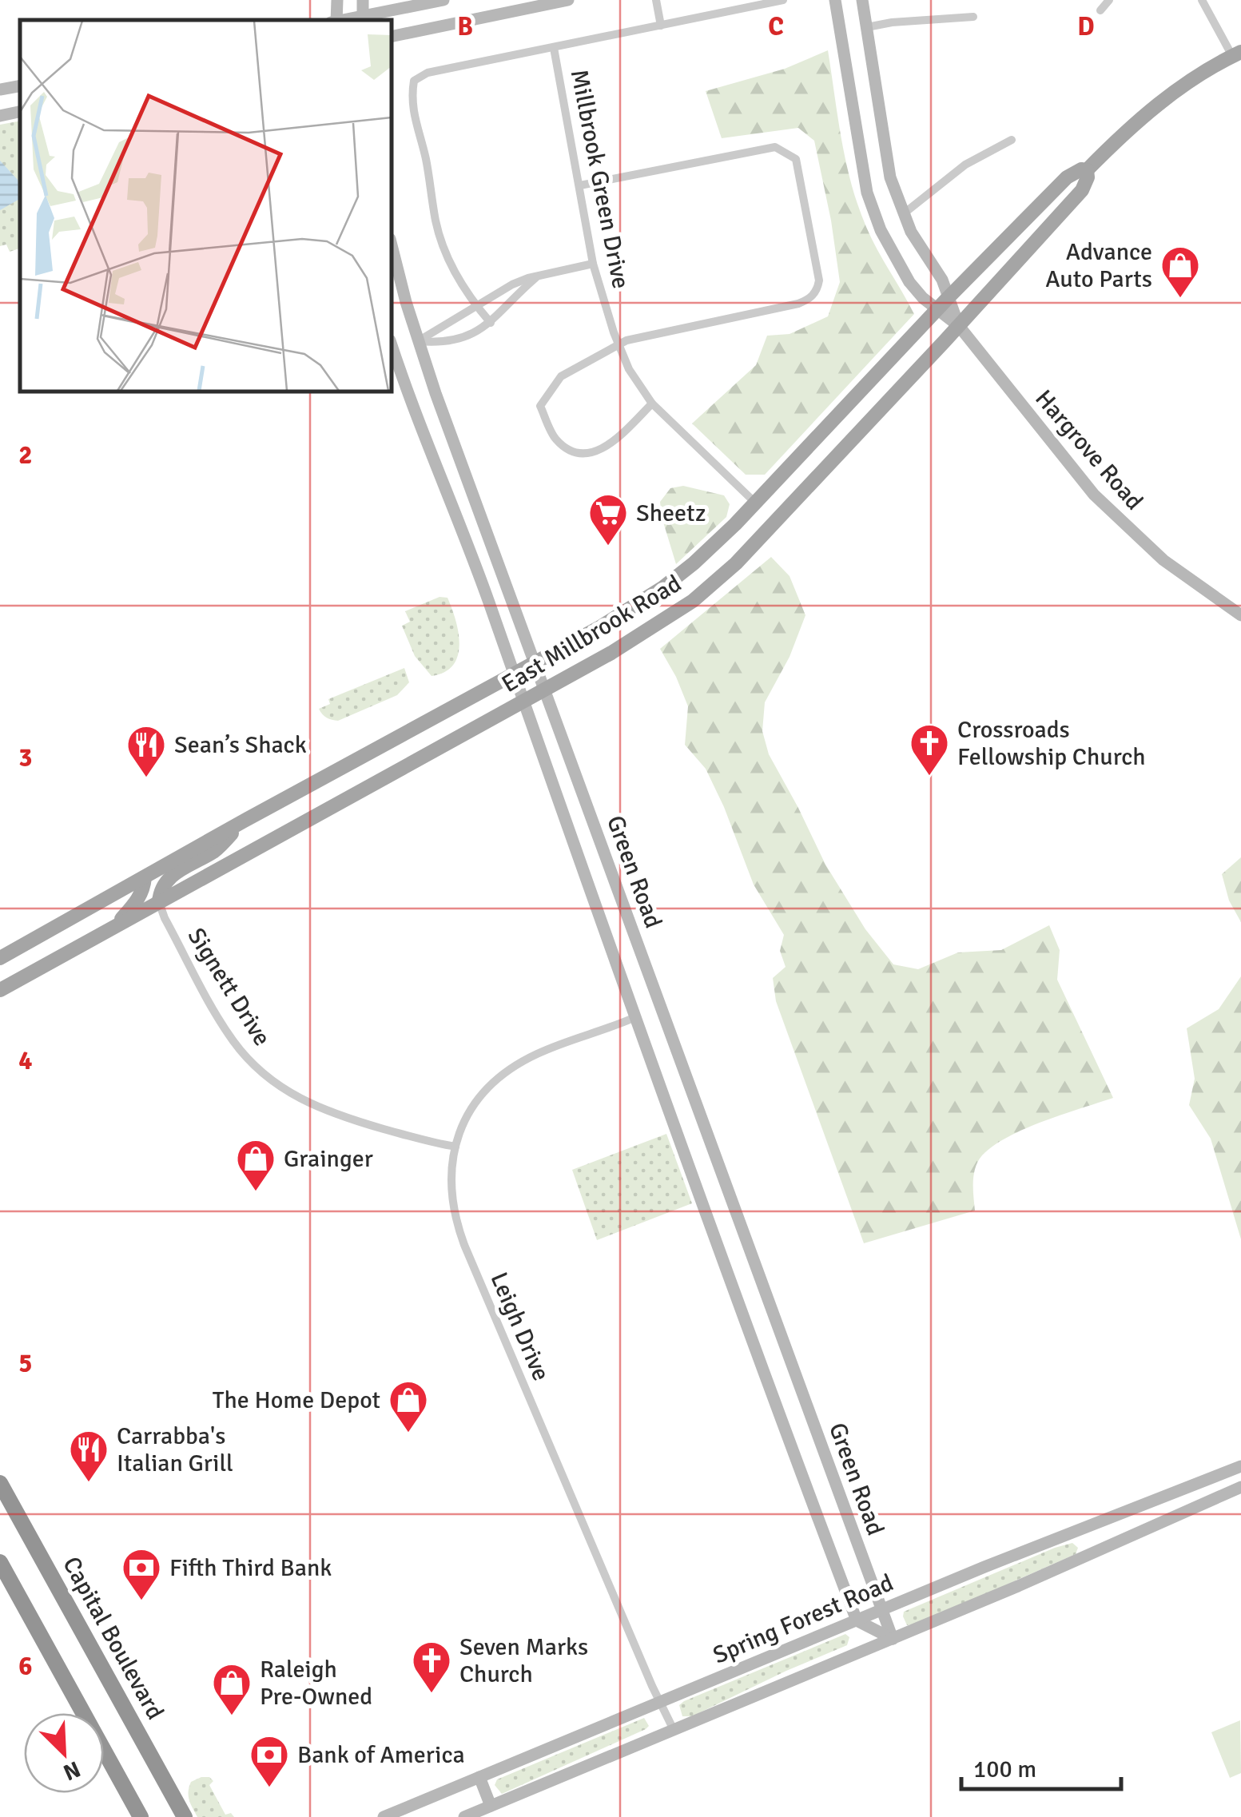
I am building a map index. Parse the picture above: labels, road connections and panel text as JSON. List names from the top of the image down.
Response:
{
  "streets": {
    "highway": ["Capital Boulevard"],
    "main road": ["East Millbrook Road"],
    "street": [
      "Millbrook Green Drive",
      "Hargrove Road",
      "Green Road",
      "Signett Drive",
      "Leigh Drive",
      "Spring Forest Road"
    ]
  },
  "crossings": [
    ["Millbrook Green Drive", "East Millbrook Road"],
    ["Hargrove Road", "East Millbrook Road"],
    ["East Millbrook Road", "Green Road"],
    ["East Millbrook Road", "Signett Drive"],
    ["Green Road", "Leigh Drive"],
    ["Green Road", "Spring Forest Road"],
    ["Signett Drive", "Leigh Drive"],
    ["Leigh Drive", "Spring Forest Road"]
  ],
  "places": {
    "shop": [
      "Advance Auto Parts",
      "Grainger",
      "The Home Depot",
      "Raleigh Pre-Owned"
    ],
    "supermarket": ["Sheetz"],
    "church": ["Crossroads Fellowship Church", "Seven Marks Church"],
    "restaurant": ["Sean’s Shack", "Carrabba's Italian Grill"],
    "bank": ["Fifth Third Bank", "Bank of America"]
  },
  "scale_bar": "100 m",
  "north": "bottom right",
  "grid": {
    "columns": ["B", "C", "D"],
    "rows": [
      "2",
      "3",
      "4",
      "5",
      "6"
    ]
  }
}
